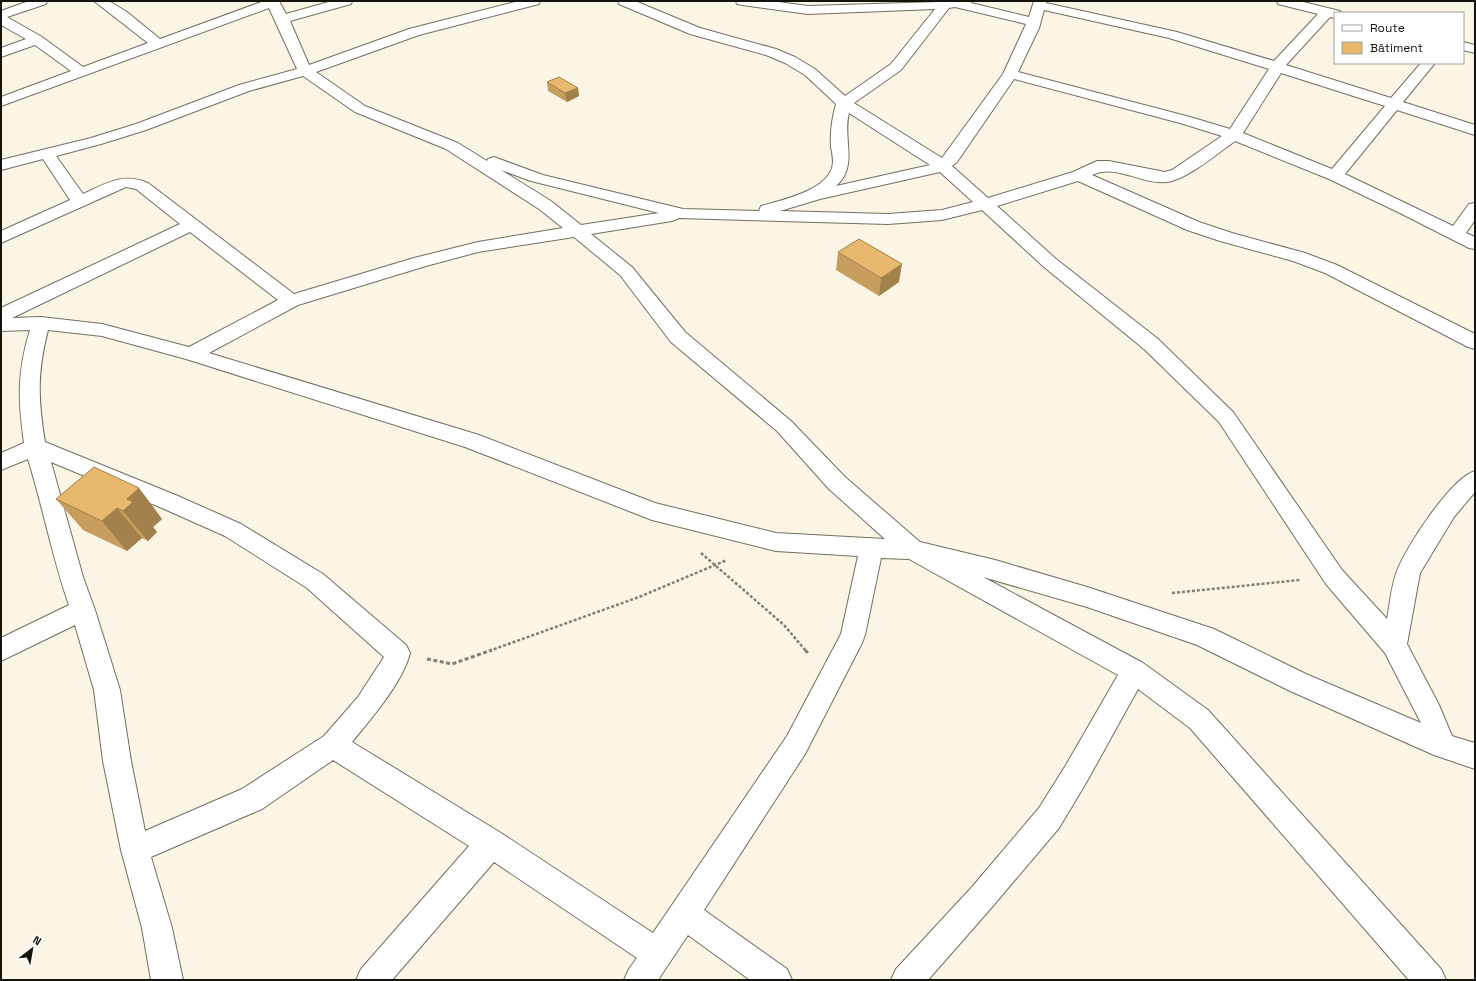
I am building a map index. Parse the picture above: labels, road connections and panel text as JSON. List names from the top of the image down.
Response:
{
  "legend": ["Route", "Bâtiment"],
  "north": "top right"
}
